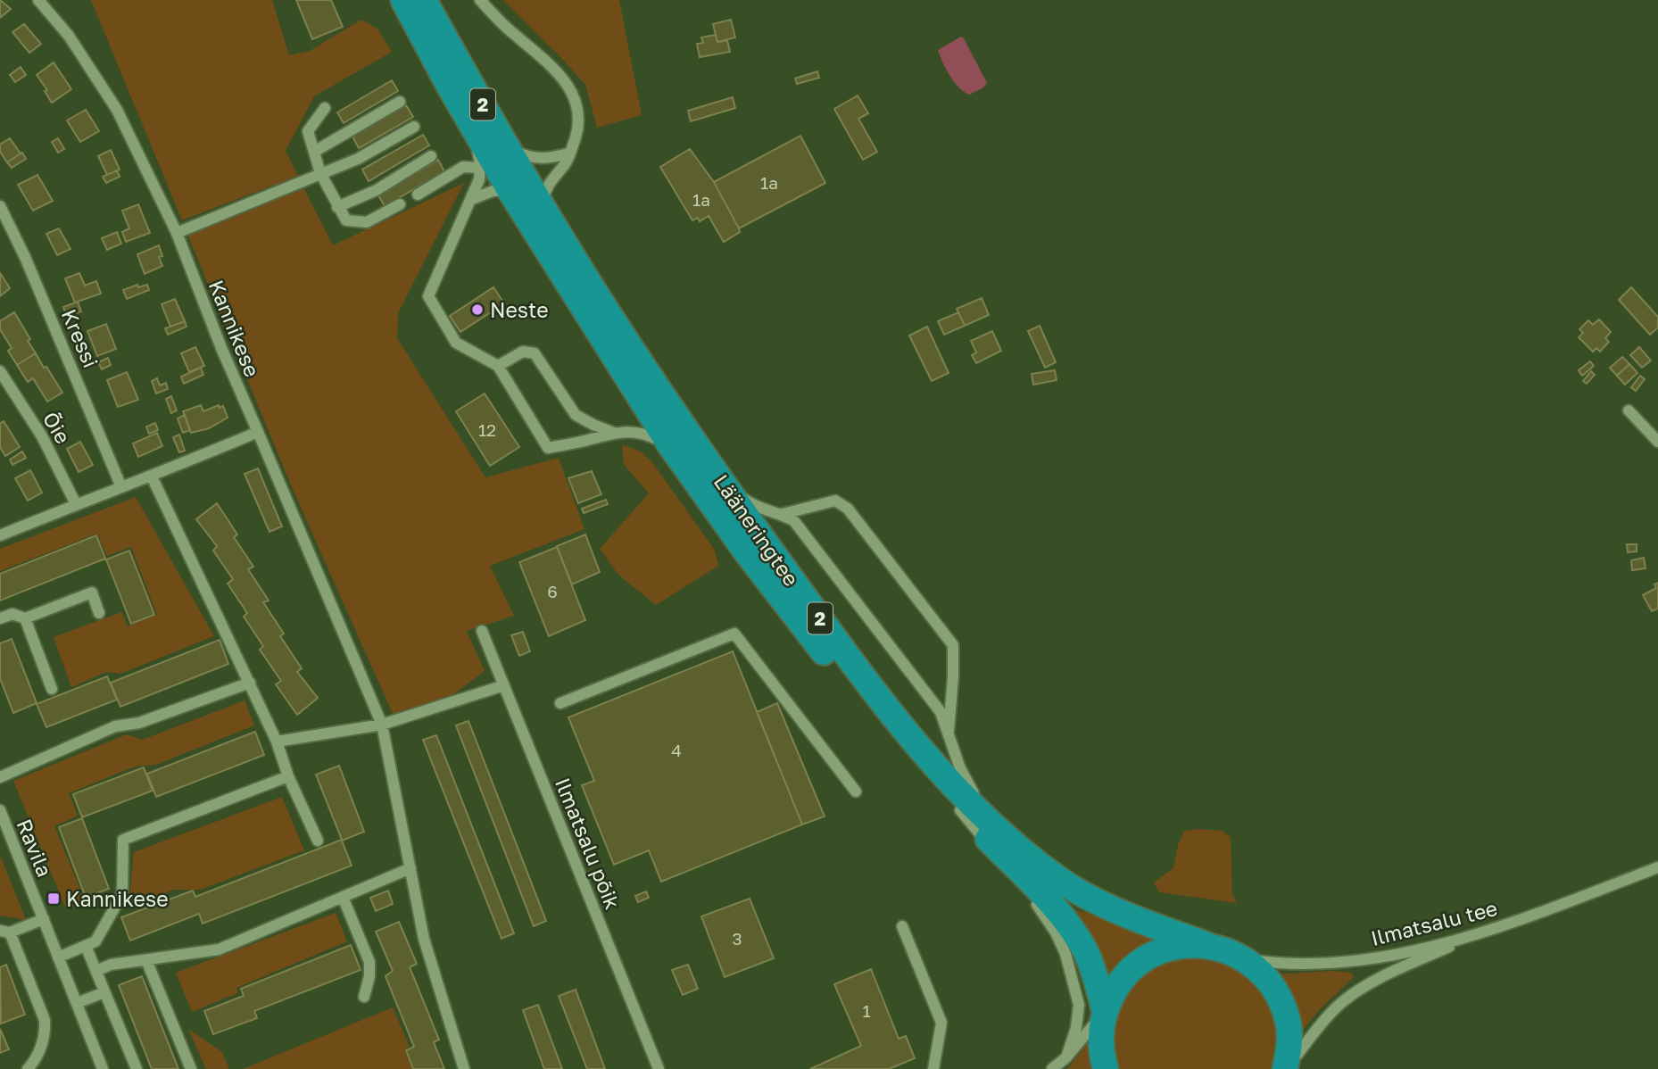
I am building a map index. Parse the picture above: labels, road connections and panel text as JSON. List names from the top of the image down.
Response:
{
  "streets": {
    "highway": ["2", "Lääneringtee"],
    "street": [
      "Kannikese",
      "Kressi",
      "Õie",
      "Ilmatsalu põik",
      "Ravila",
      "Ilmatsalu tee"
    ]
  },
  "crossings": [
    ["Lääneringtee", "Ilmatsalu tee"]
  ],
  "places": {
    "other": ["Neste"],
    "transit": ["Kannikese"]
  },
  "house_numbers": [
    "1a",
    "1a",
    "12",
    "6",
    "4",
    "3",
    "1"
  ]
}
